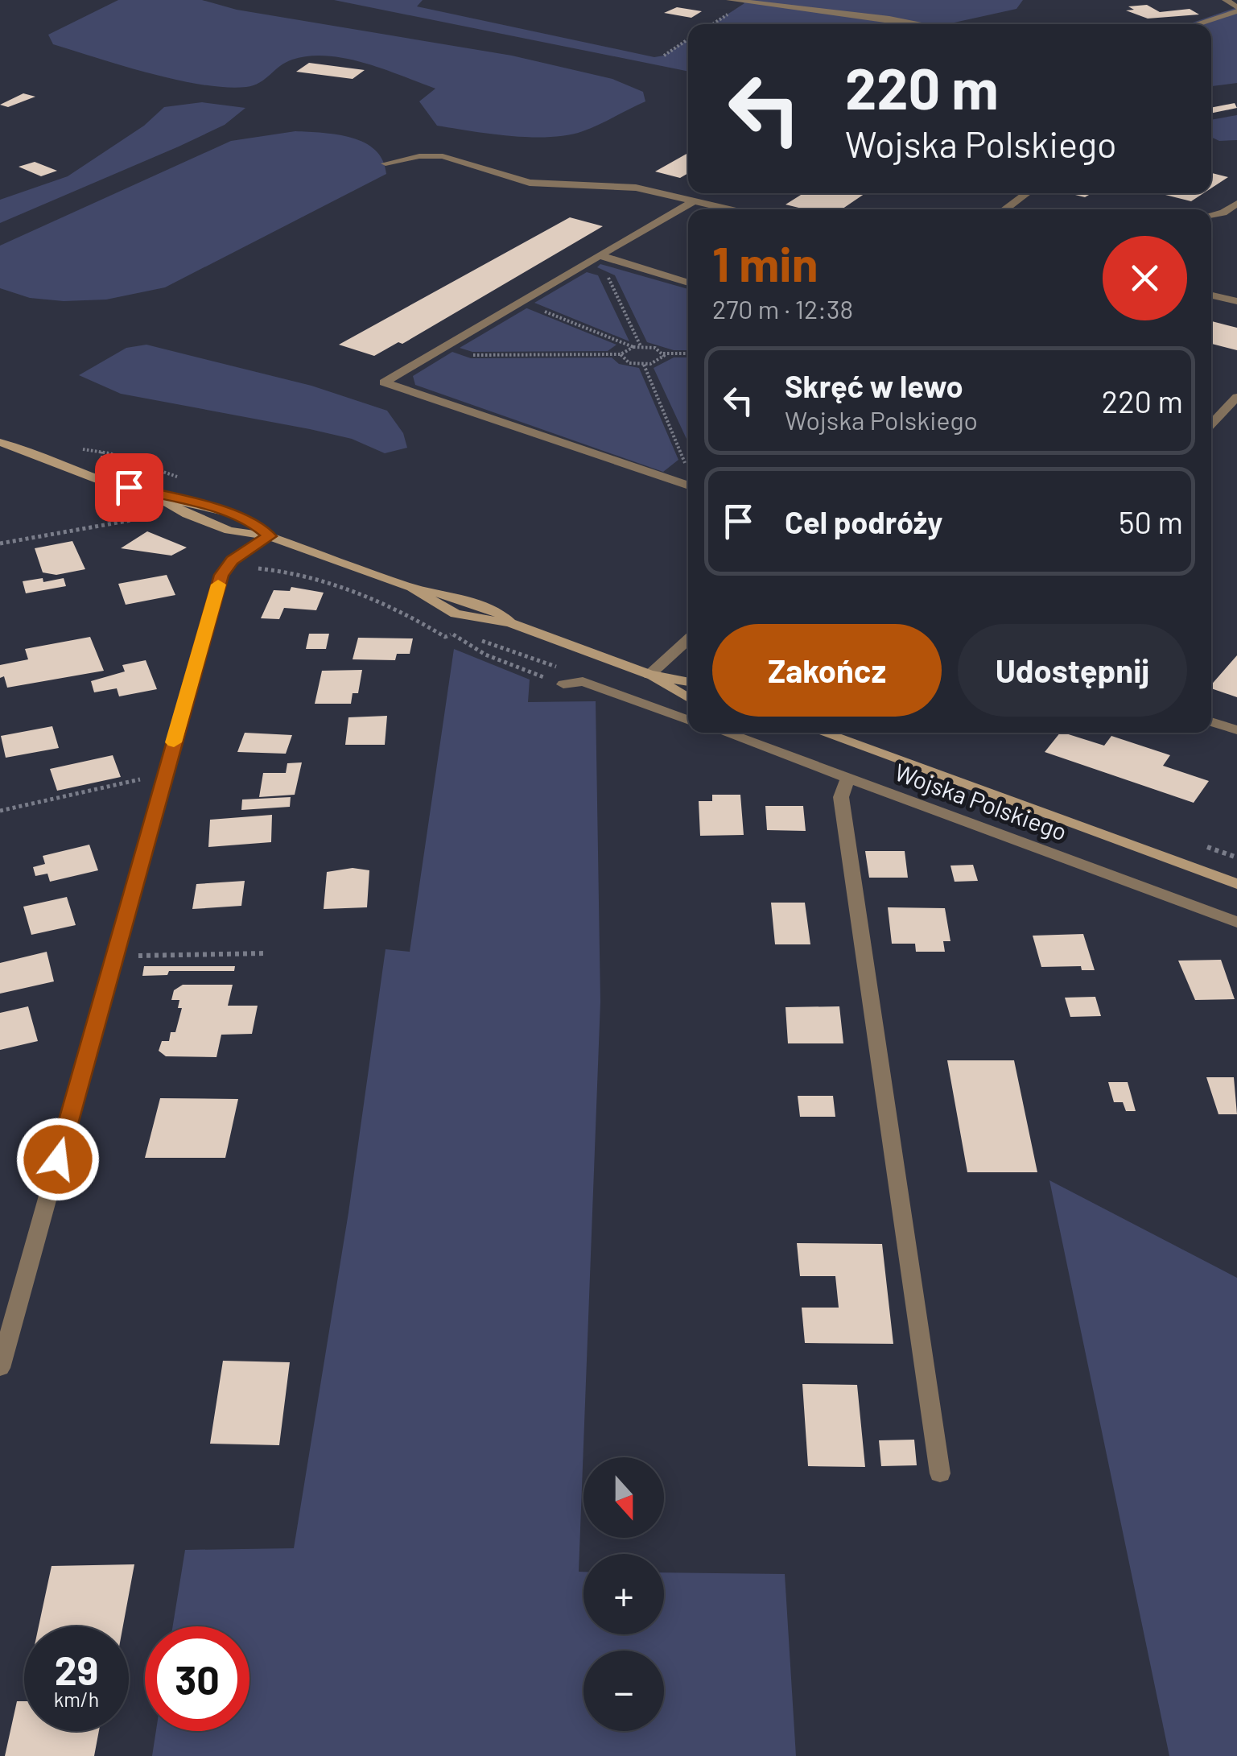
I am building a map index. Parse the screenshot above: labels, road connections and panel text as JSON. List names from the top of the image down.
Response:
{
  "streets": {
    "main road": ["Wojska Polskiego"]
  },
  "north": "bottom",
  "page": {
    "turn": ["220 m", "Wojska Polskiego"],
    "heading": ["1 min", "270 m · 12:38"],
    "list": [
      {
        "name": "Skręć w lewo",
        "note": "Wojska Polskiego",
        "value": "220 m"
      },
      {
        "name": "Cel podróży",
        "value": "50 m"
      }
    ],
    "buttons": ["Zakończ", "Udostępnij"],
    "map_buttons": ["+", "−"],
    "speed": "29 km/h",
    "limit": "30"
  }
}
